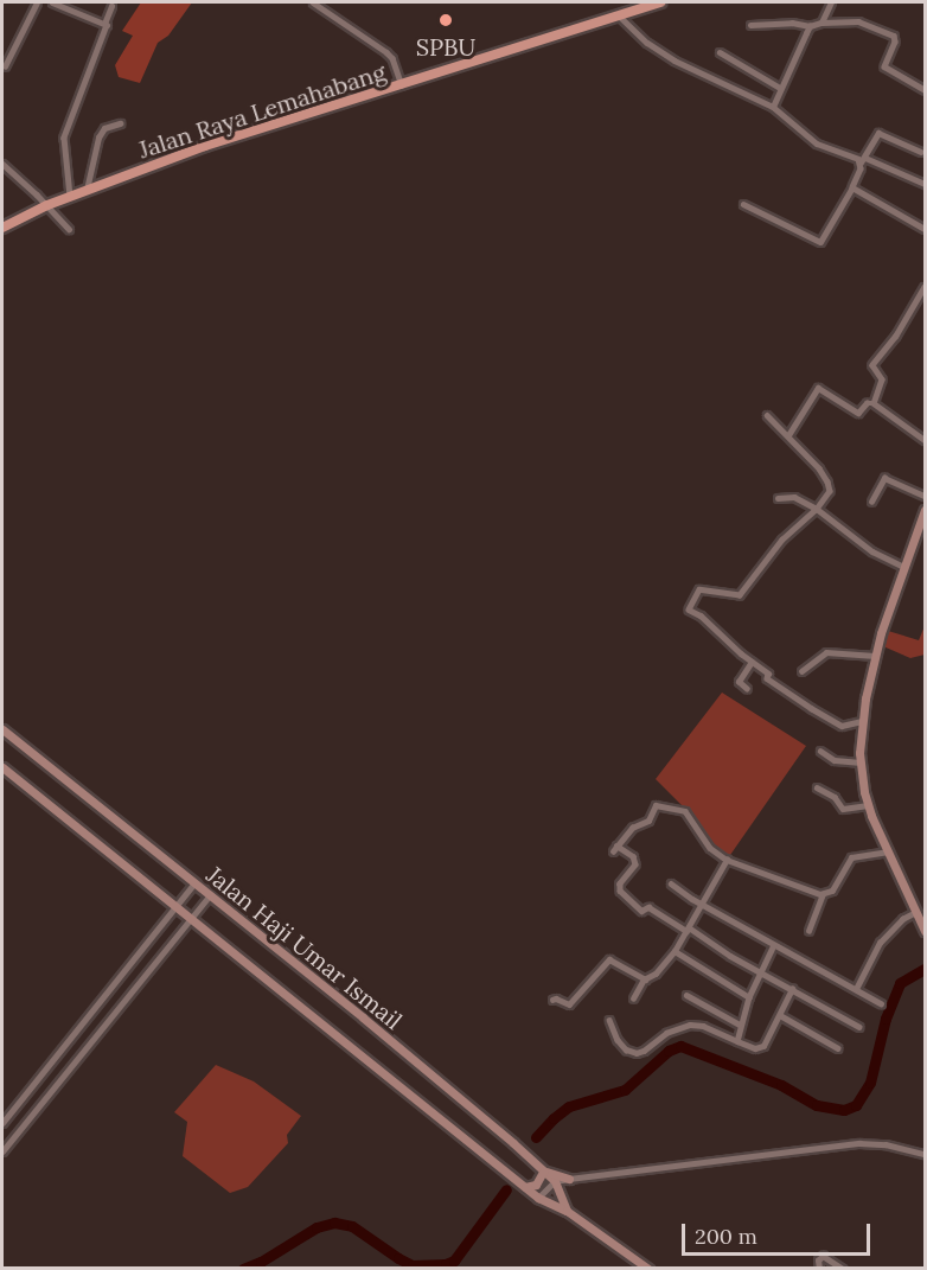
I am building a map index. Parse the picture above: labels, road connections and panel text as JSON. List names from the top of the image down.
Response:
{
  "streets": {
    "main road": ["Jalan Raya Lemahabang", "Jalan Haji Umar Ismail"]
  },
  "places": ["SPBU"],
  "scale_bar": "200 m"
}
